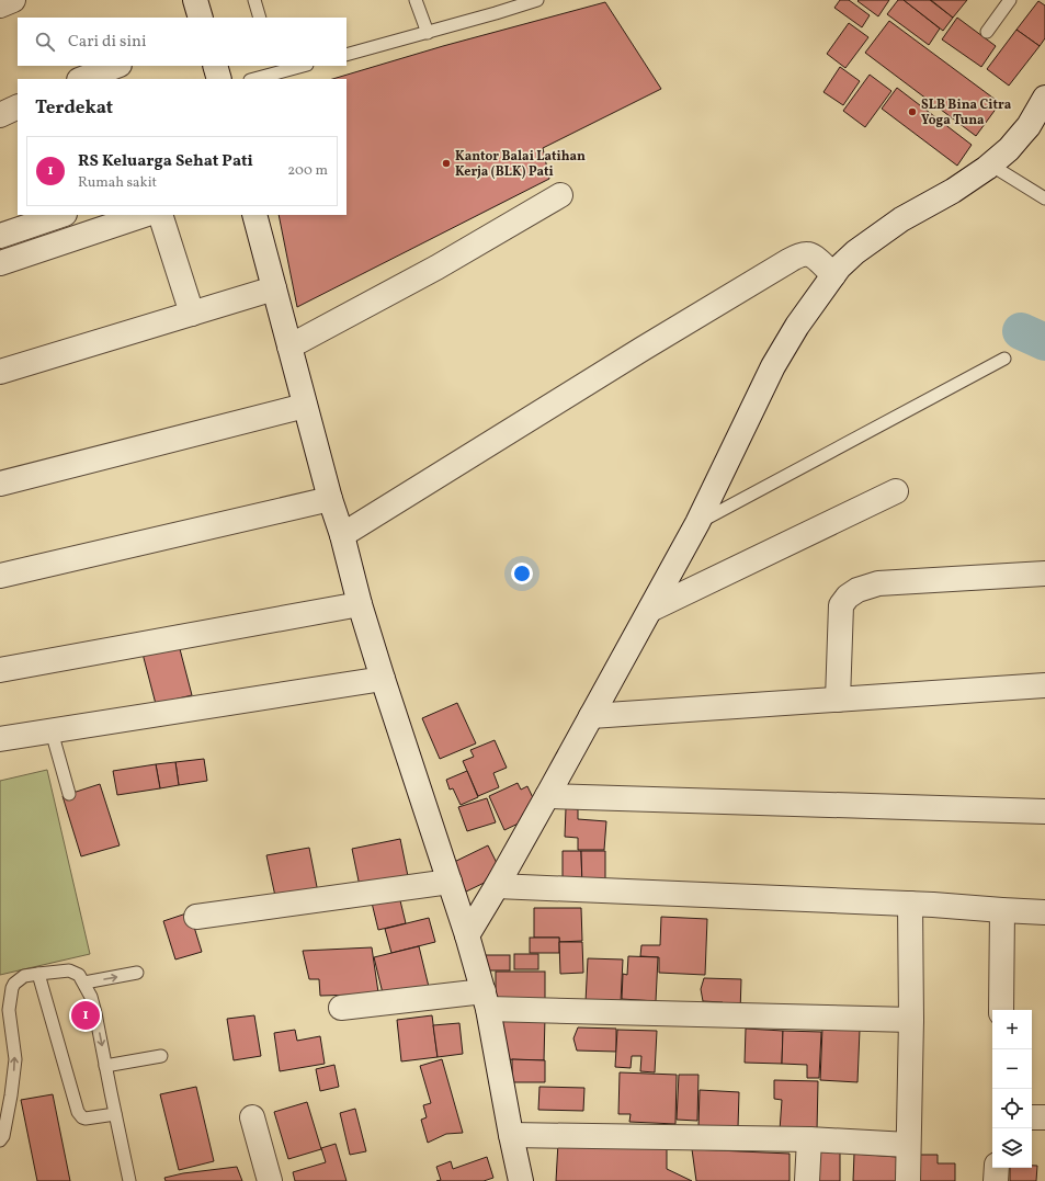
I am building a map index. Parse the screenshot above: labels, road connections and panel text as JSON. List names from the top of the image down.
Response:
{
  "places": ["SLB Bina Citra Yoga Tuna", "Kantor Balai Latihan Kerja (BLK) Pati"],
  "page": {
    "search": "Cari di sini",
    "heading": "Terdekat",
    "list": [
      {
        "mark": "1",
        "name": "RS Keluarga Sehat Pati",
        "note": "Rumah sakit",
        "value": "200 m"
      }
    ],
    "pins": "1",
    "map_buttons": ["+", "−"]
  }
}
